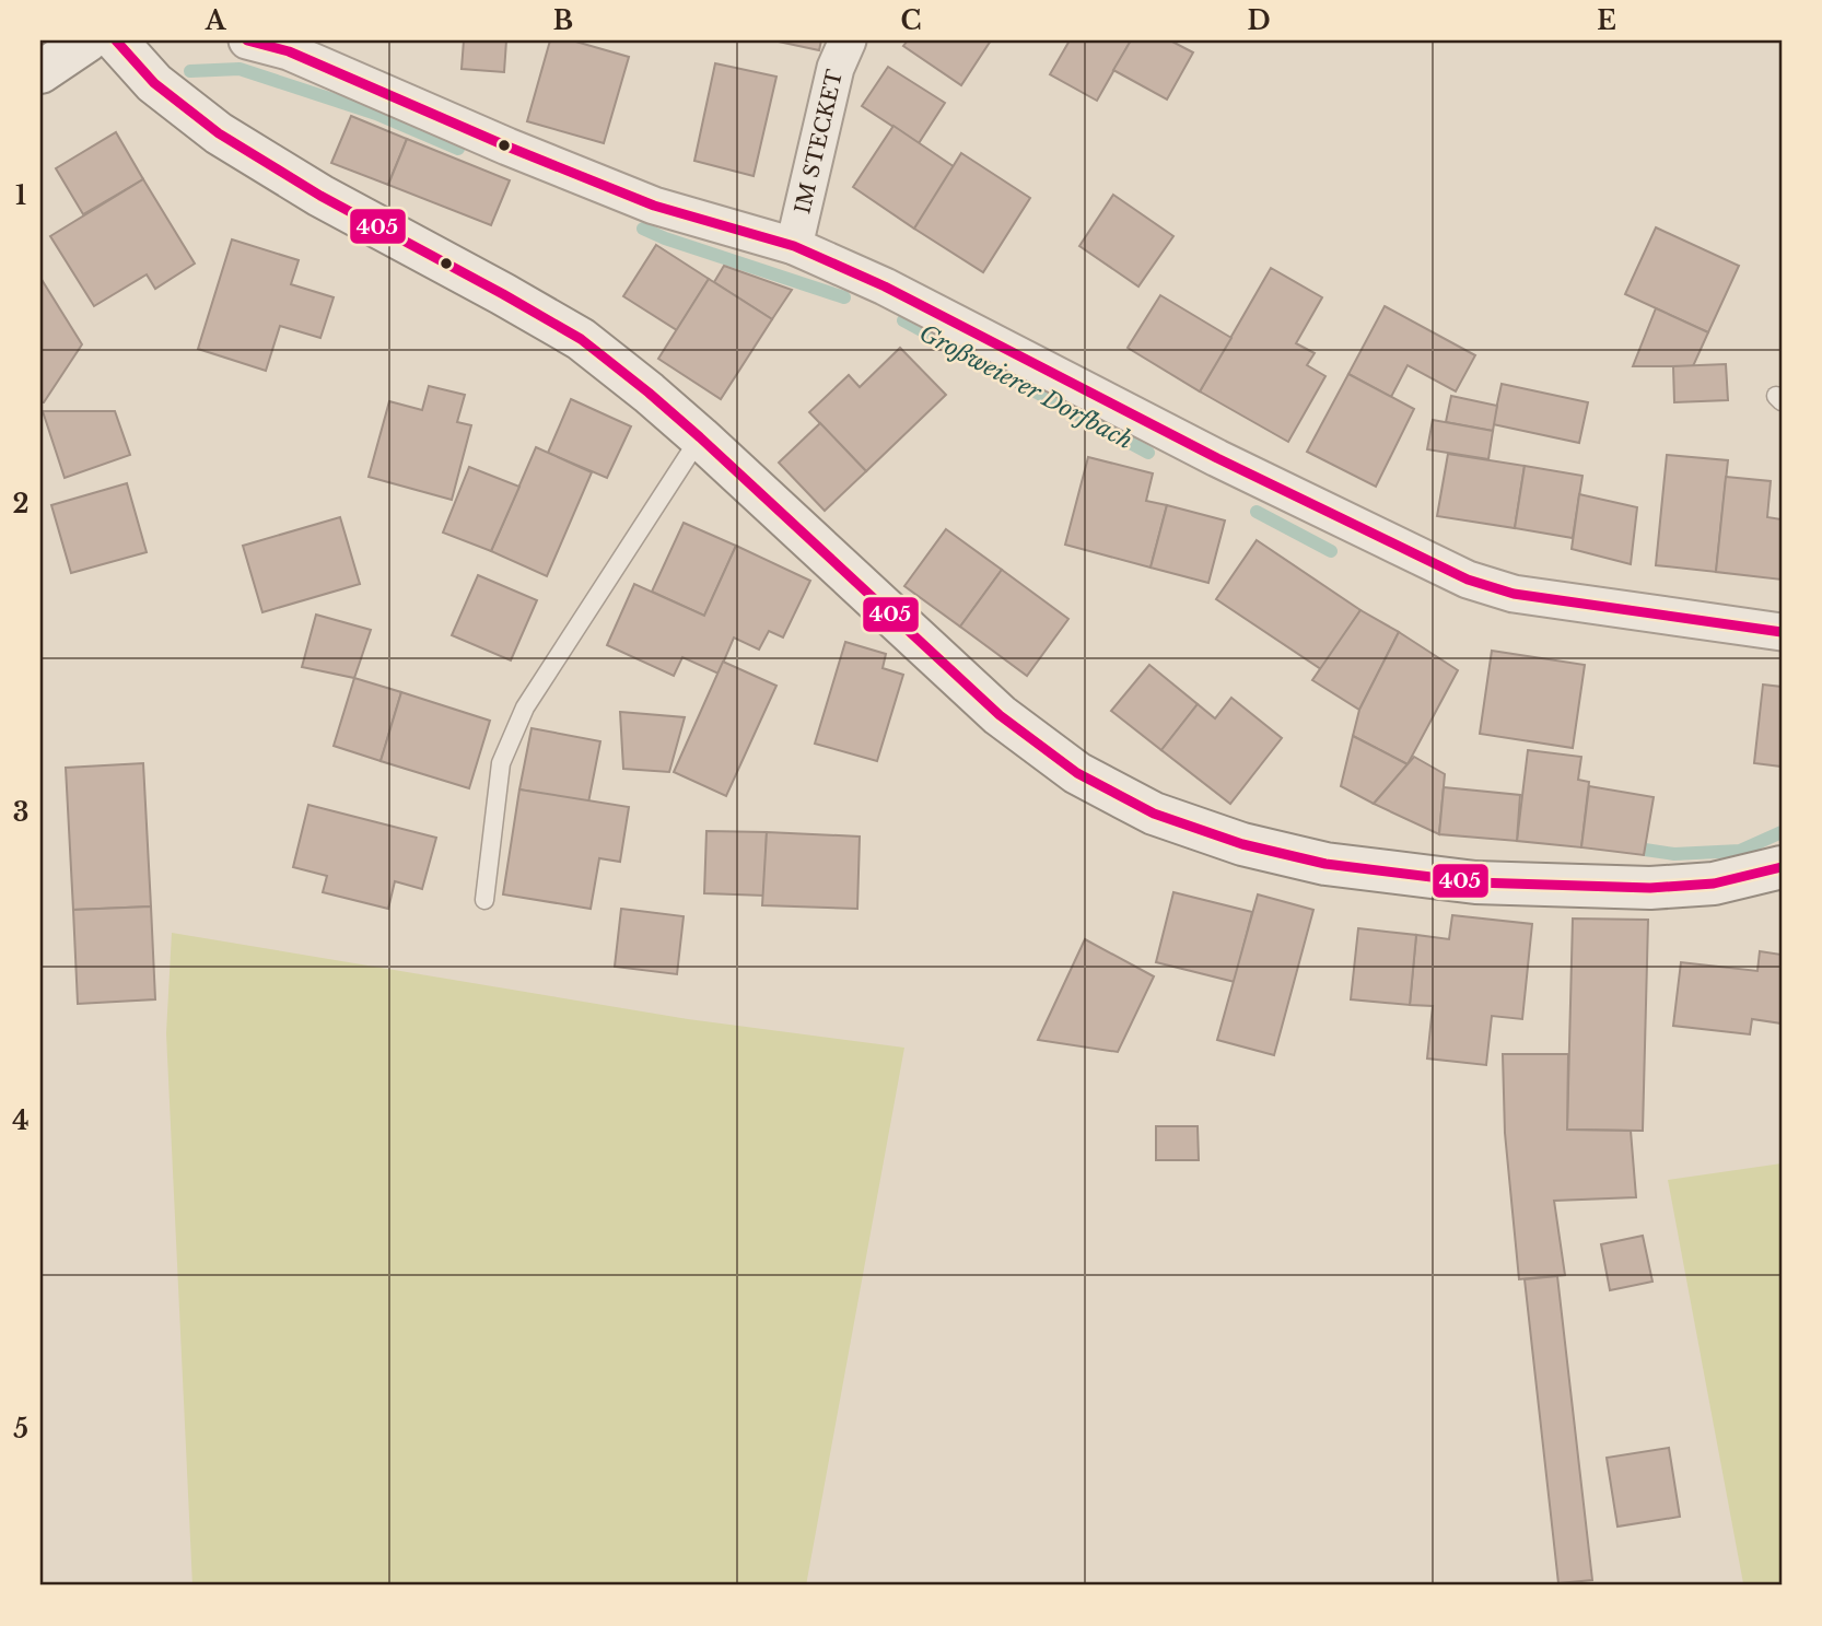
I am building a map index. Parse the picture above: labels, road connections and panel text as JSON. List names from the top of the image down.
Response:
{
  "streets": {
    "street": ["IM STECKET"]
  },
  "water": ["Großweierer Dorfbach"],
  "lines": ["transit line 405"],
  "grid": {
    "columns": [
      "A",
      "B",
      "C",
      "D",
      "E"
    ],
    "rows": [
      "1",
      "2",
      "3",
      "4",
      "5"
    ]
  }
}
